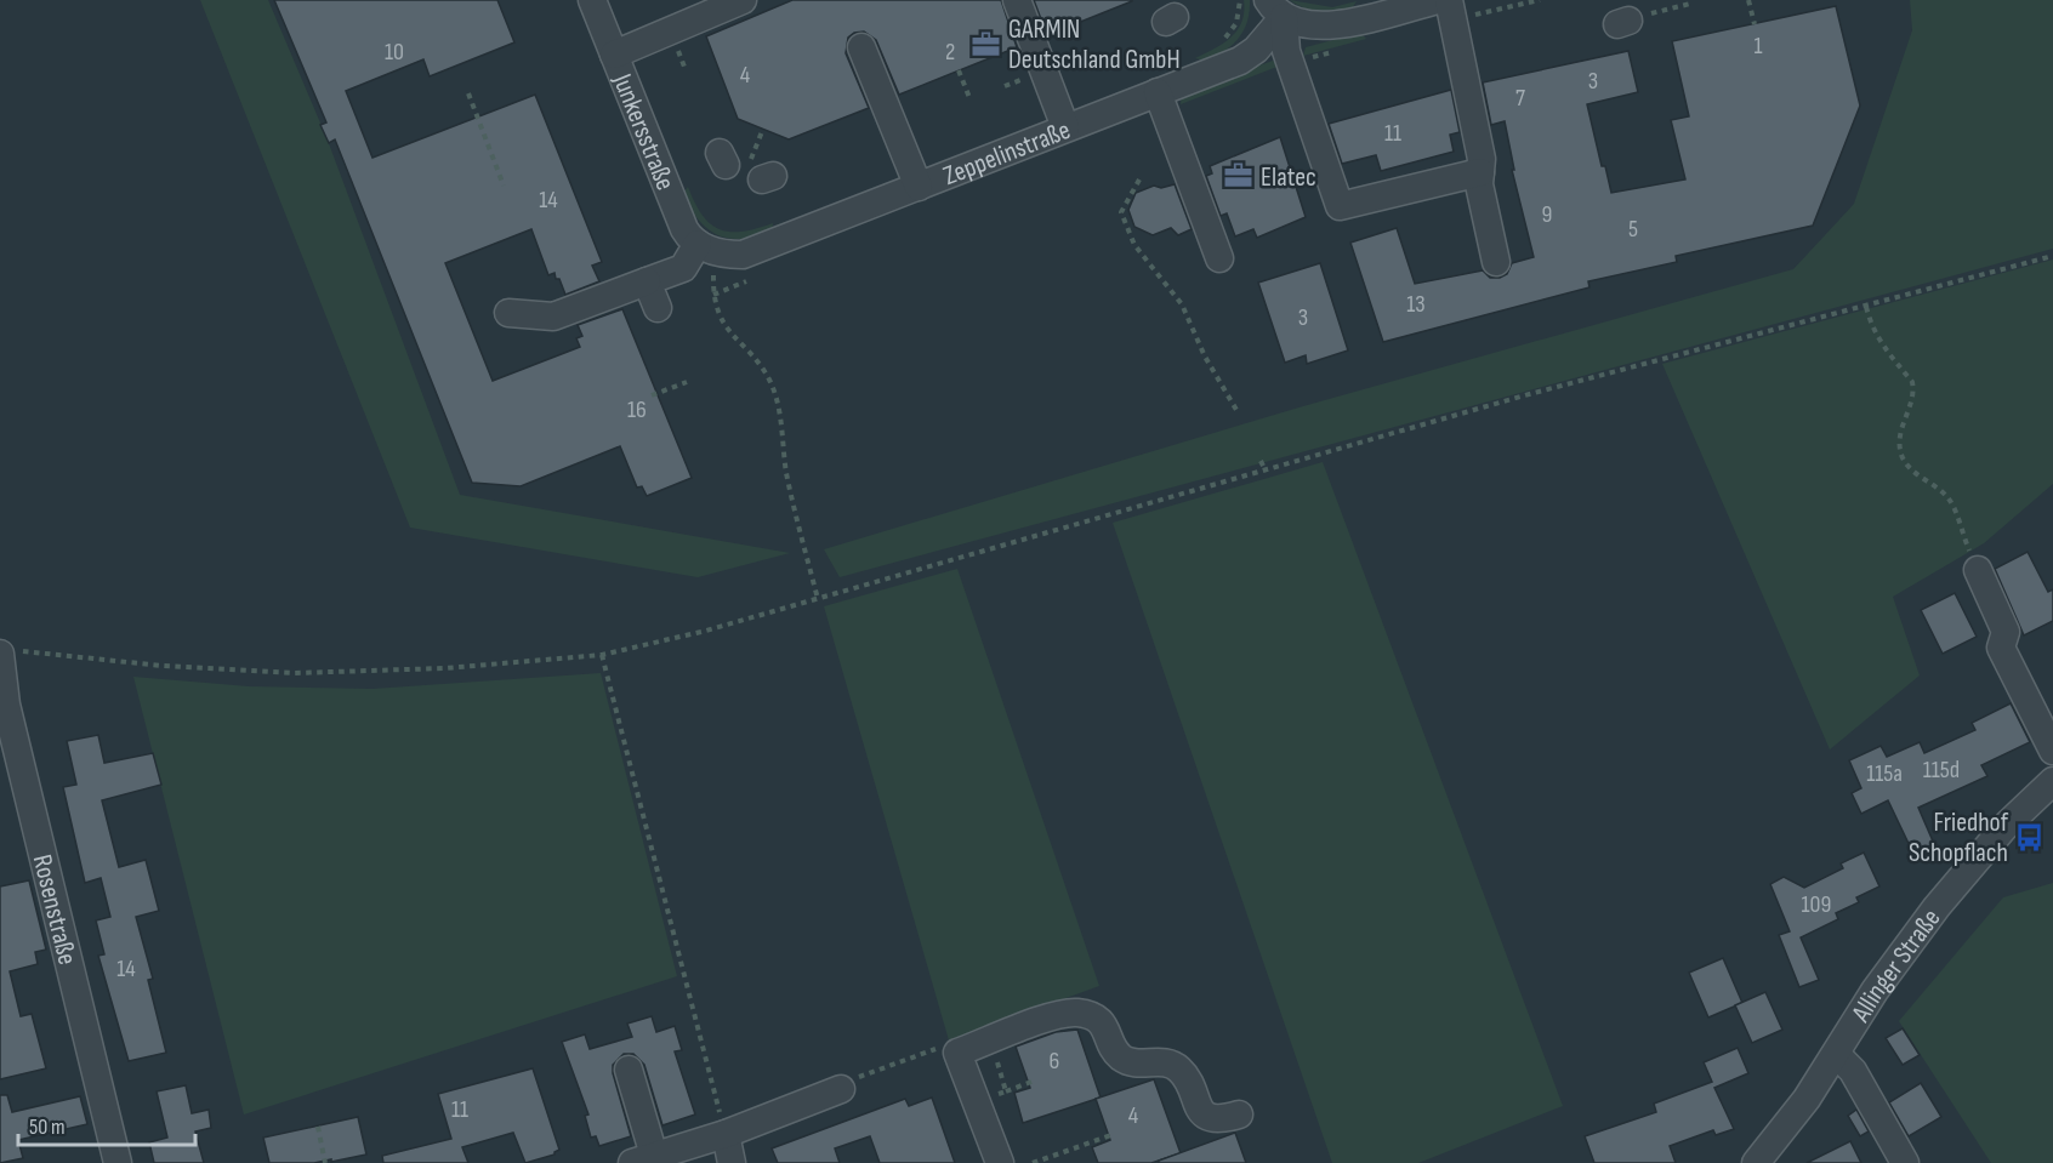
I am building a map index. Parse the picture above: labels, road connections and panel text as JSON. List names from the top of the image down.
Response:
{
  "streets": {
    "street": [
      "Junkersstraße",
      "Zeppelinstraße",
      "Rosenstraße",
      "Allinger Straße"
    ]
  },
  "crossings": [
    ["Junkersstraße", "Zeppelinstraße"]
  ],
  "places": {
    "office": ["GARMIN Deutschland GmbH", "Elatec"],
    "bus stop": ["Friedhof Schopflach"]
  },
  "house_numbers": [
    "1",
    "10",
    "2",
    "4",
    "3",
    "7",
    "11",
    "14",
    "9",
    "5",
    "13",
    "3",
    "16",
    "115d",
    "115a",
    "109",
    "14",
    "6",
    "11",
    "4"
  ],
  "scale_bar": "50 m"
}
